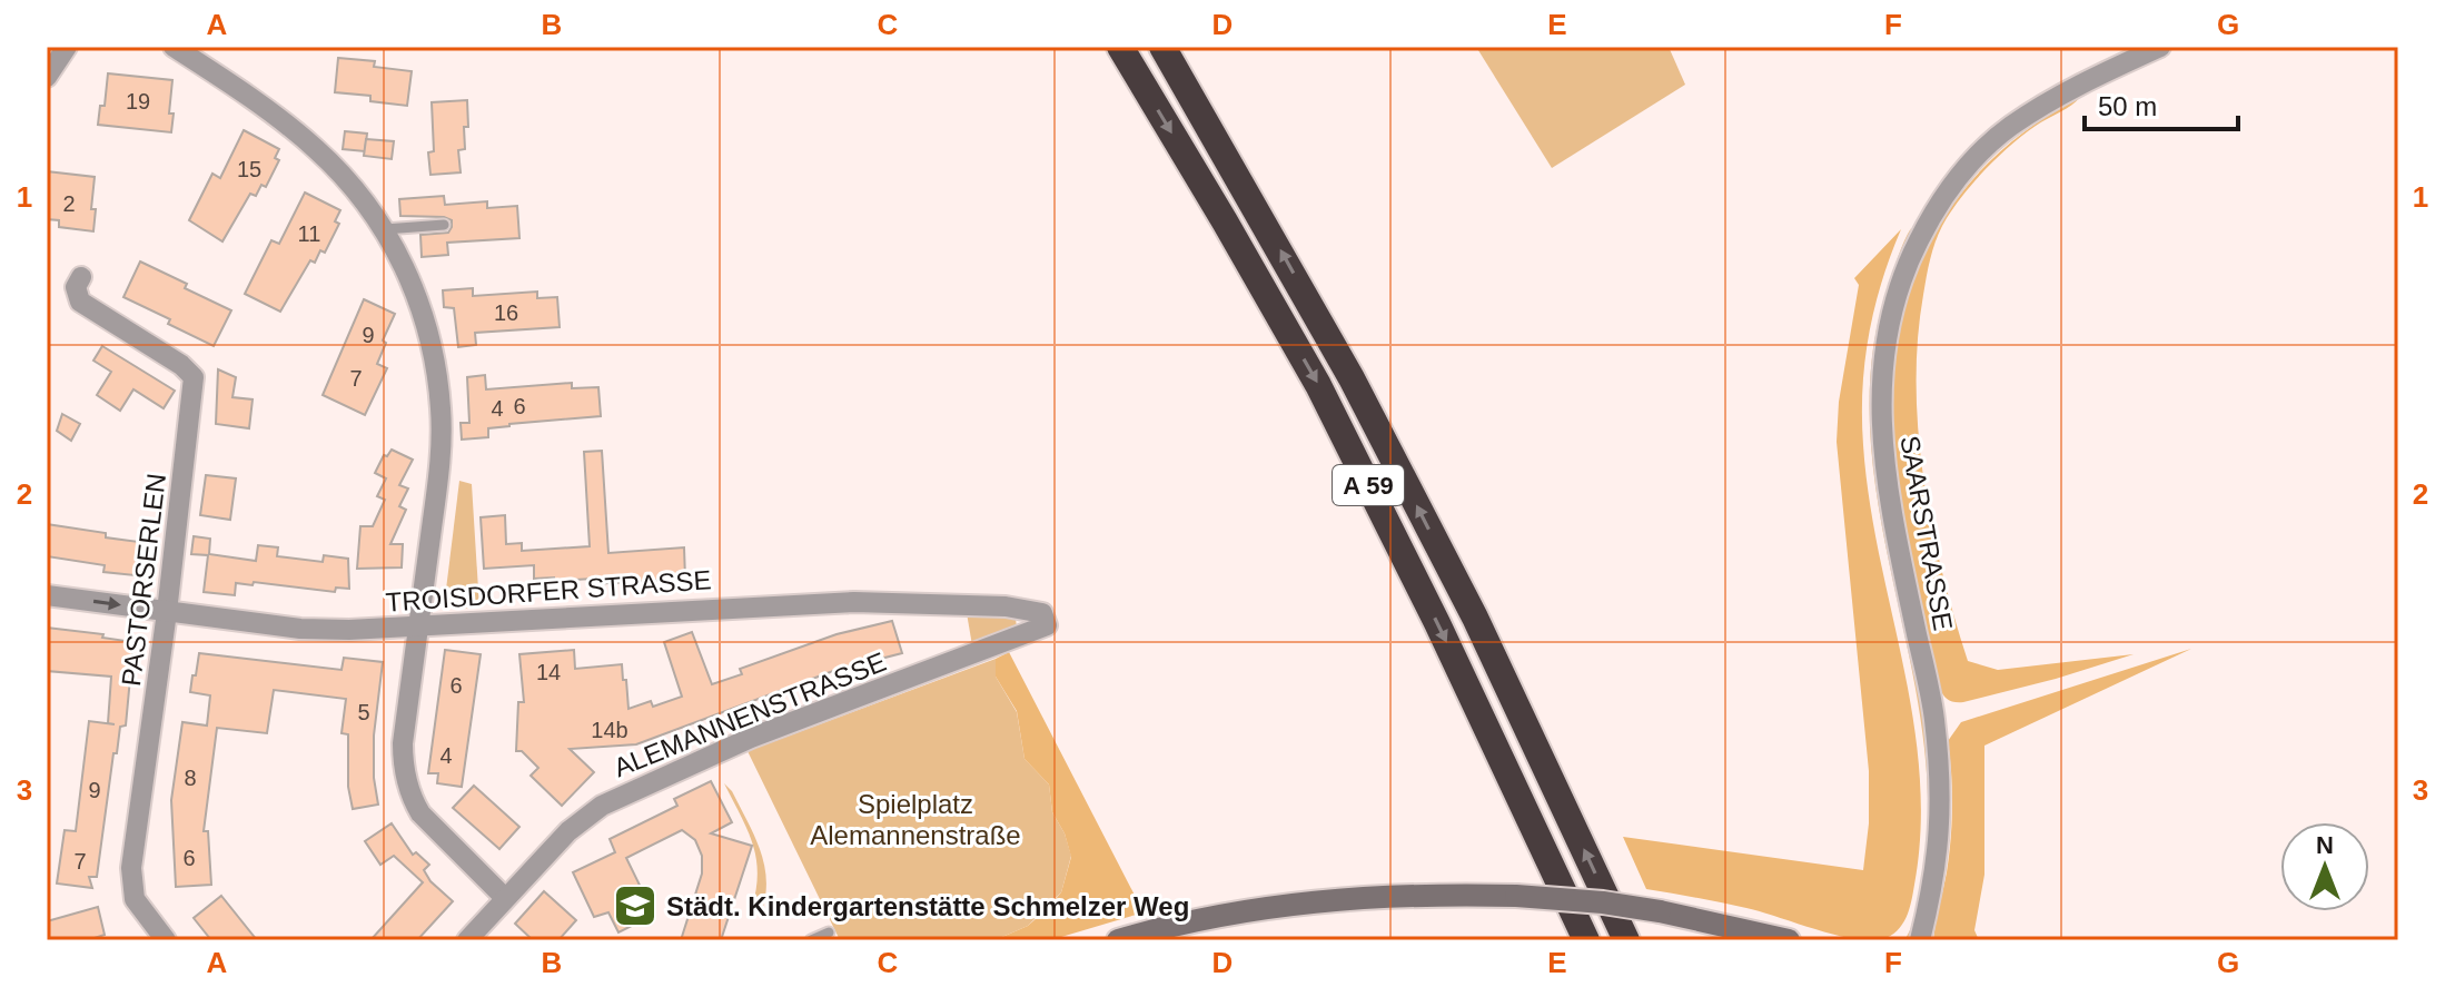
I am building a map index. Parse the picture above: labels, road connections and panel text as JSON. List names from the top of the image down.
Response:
{
  "streets": {
    "highway": ["A 59"],
    "street": [
      "SAARSTRASSE",
      "PASTORSERLEN",
      "TROISDORFER STRASSE",
      "ALEMANNENSTRASSE"
    ]
  },
  "crossings": [
    ["PASTORSERLEN", "TROISDORFER STRASSE"],
    ["TROISDORFER STRASSE", "ALEMANNENSTRASSE"]
  ],
  "parks": ["Spielplatz Alemannenstraße"],
  "places": {
    "school or university": ["Städt. Kindergartenstätte Schmelzer Weg"]
  },
  "house_numbers": [
    "19",
    "15",
    "2",
    "11",
    "16",
    "9",
    "7",
    "6",
    "4",
    "14",
    "6",
    "5",
    "14b",
    "4",
    "8",
    "9",
    "6",
    "7"
  ],
  "scale_bar": "50 m",
  "north": "top",
  "grid": {
    "columns": [
      "A",
      "B",
      "C",
      "D",
      "E",
      "F",
      "G"
    ],
    "rows": ["1", "2", "3"]
  }
}
